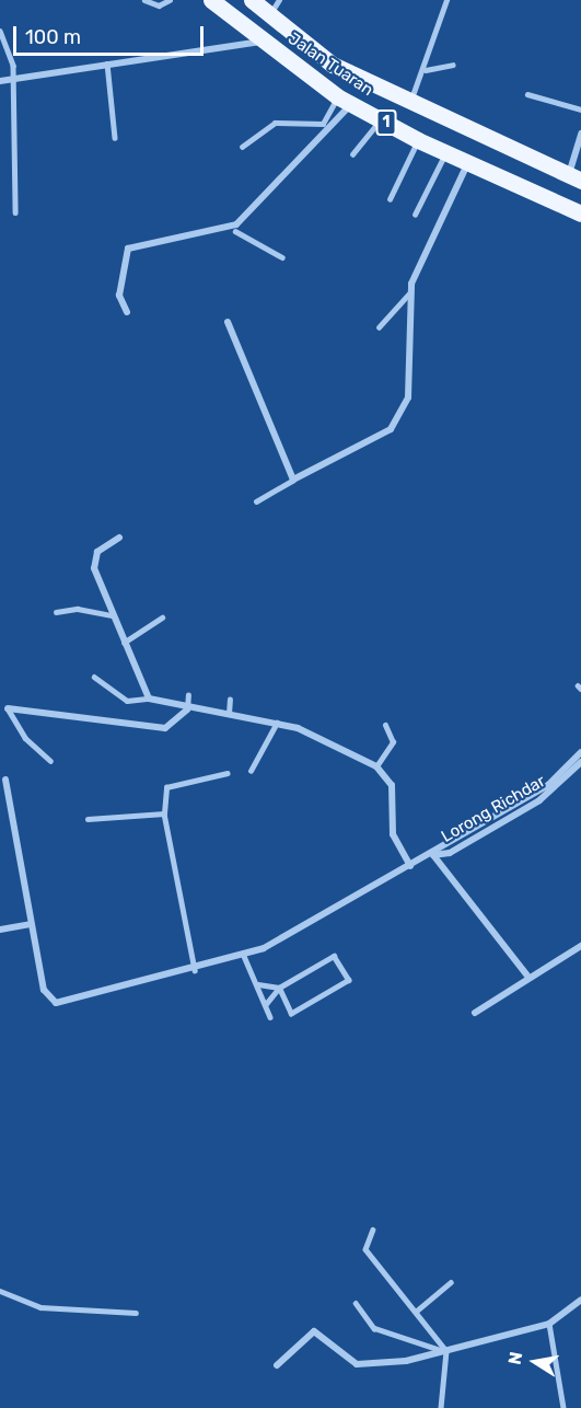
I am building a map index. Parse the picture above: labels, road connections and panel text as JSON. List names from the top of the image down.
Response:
{
  "streets": {
    "main road": ["Jalan Tuaran", "1"],
    "street": ["Lorong Richdar"]
  },
  "scale_bar": "100 m",
  "north": "left"
}
